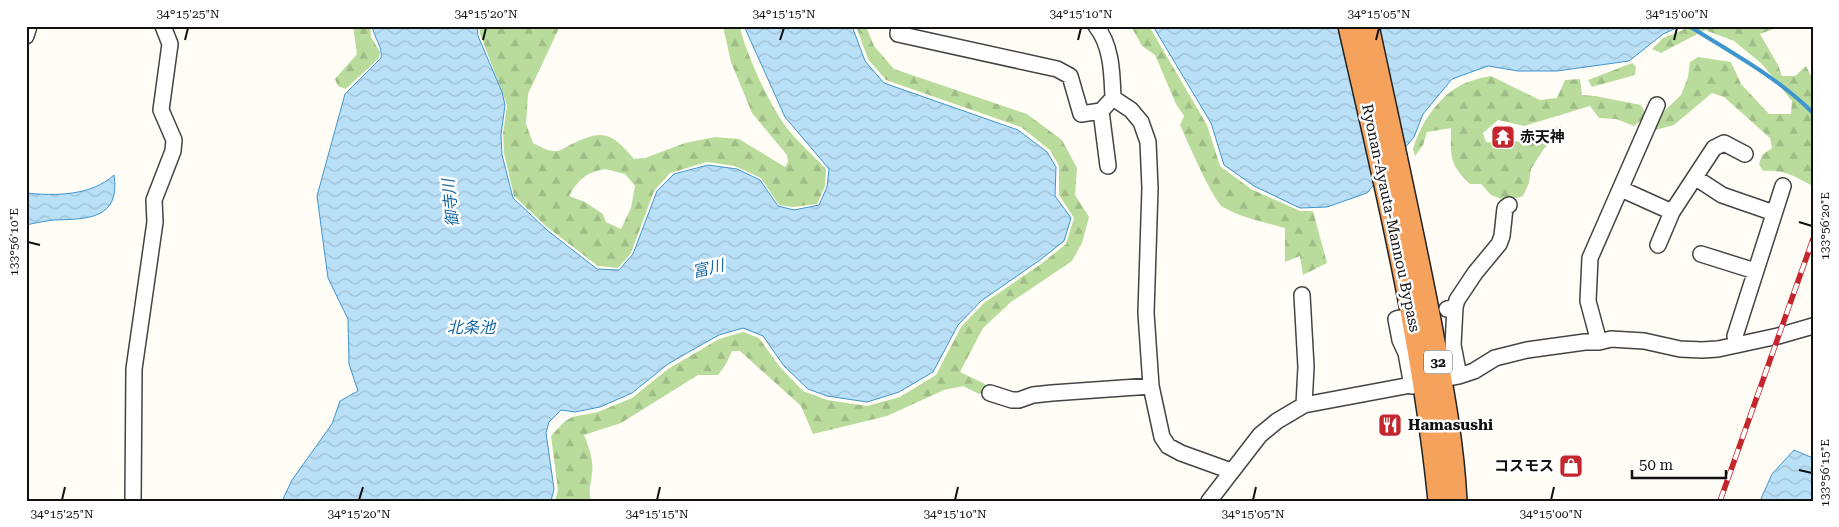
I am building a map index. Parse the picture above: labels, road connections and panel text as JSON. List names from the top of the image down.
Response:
{
  "streets": {
    "highway": ["Ryonan-Ayauta-Mannou Bypass", "32"]
  },
  "water": ["御寺川", "富川", "北条池"],
  "places": {
    "temple": ["赤天神"],
    "restaurant": ["Hamasushi"],
    "shop": ["コスモス"]
  },
  "scale_bar": "50 m",
  "coordinates": [
    "34°15'25\"N",
    "34°15'20\"N",
    "34°15'15\"N",
    "34°15'10\"N",
    "34°15'05\"N",
    "34°15'00\"N",
    "133°56'20\"E",
    "133°56'10\"E",
    "133°56'15\"E"
  ]
}
